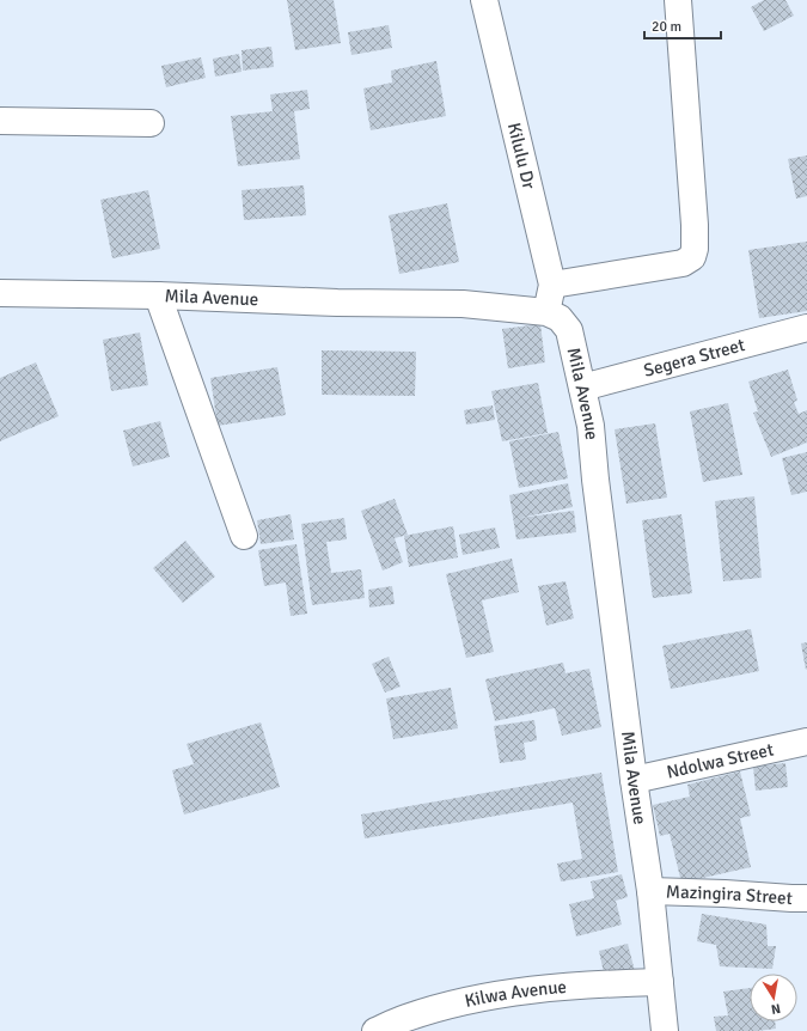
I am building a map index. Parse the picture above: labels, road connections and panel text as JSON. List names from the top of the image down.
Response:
{
  "streets": {
    "street": [
      "Kilulu Dr",
      "Mila Avenue",
      "Segera Street",
      "Ndolwa Street",
      "Mazingira Street",
      "Kilwa Avenue"
    ]
  },
  "crossings": [
    ["Kilulu Dr", "Mila Avenue"],
    ["Mila Avenue", "Segera Street"],
    ["Mila Avenue", "Ndolwa Street"],
    ["Mila Avenue", "Mazingira Street"],
    ["Mila Avenue", "Kilwa Avenue"]
  ],
  "scale_bar": "20 m",
  "north": "bottom"
}
